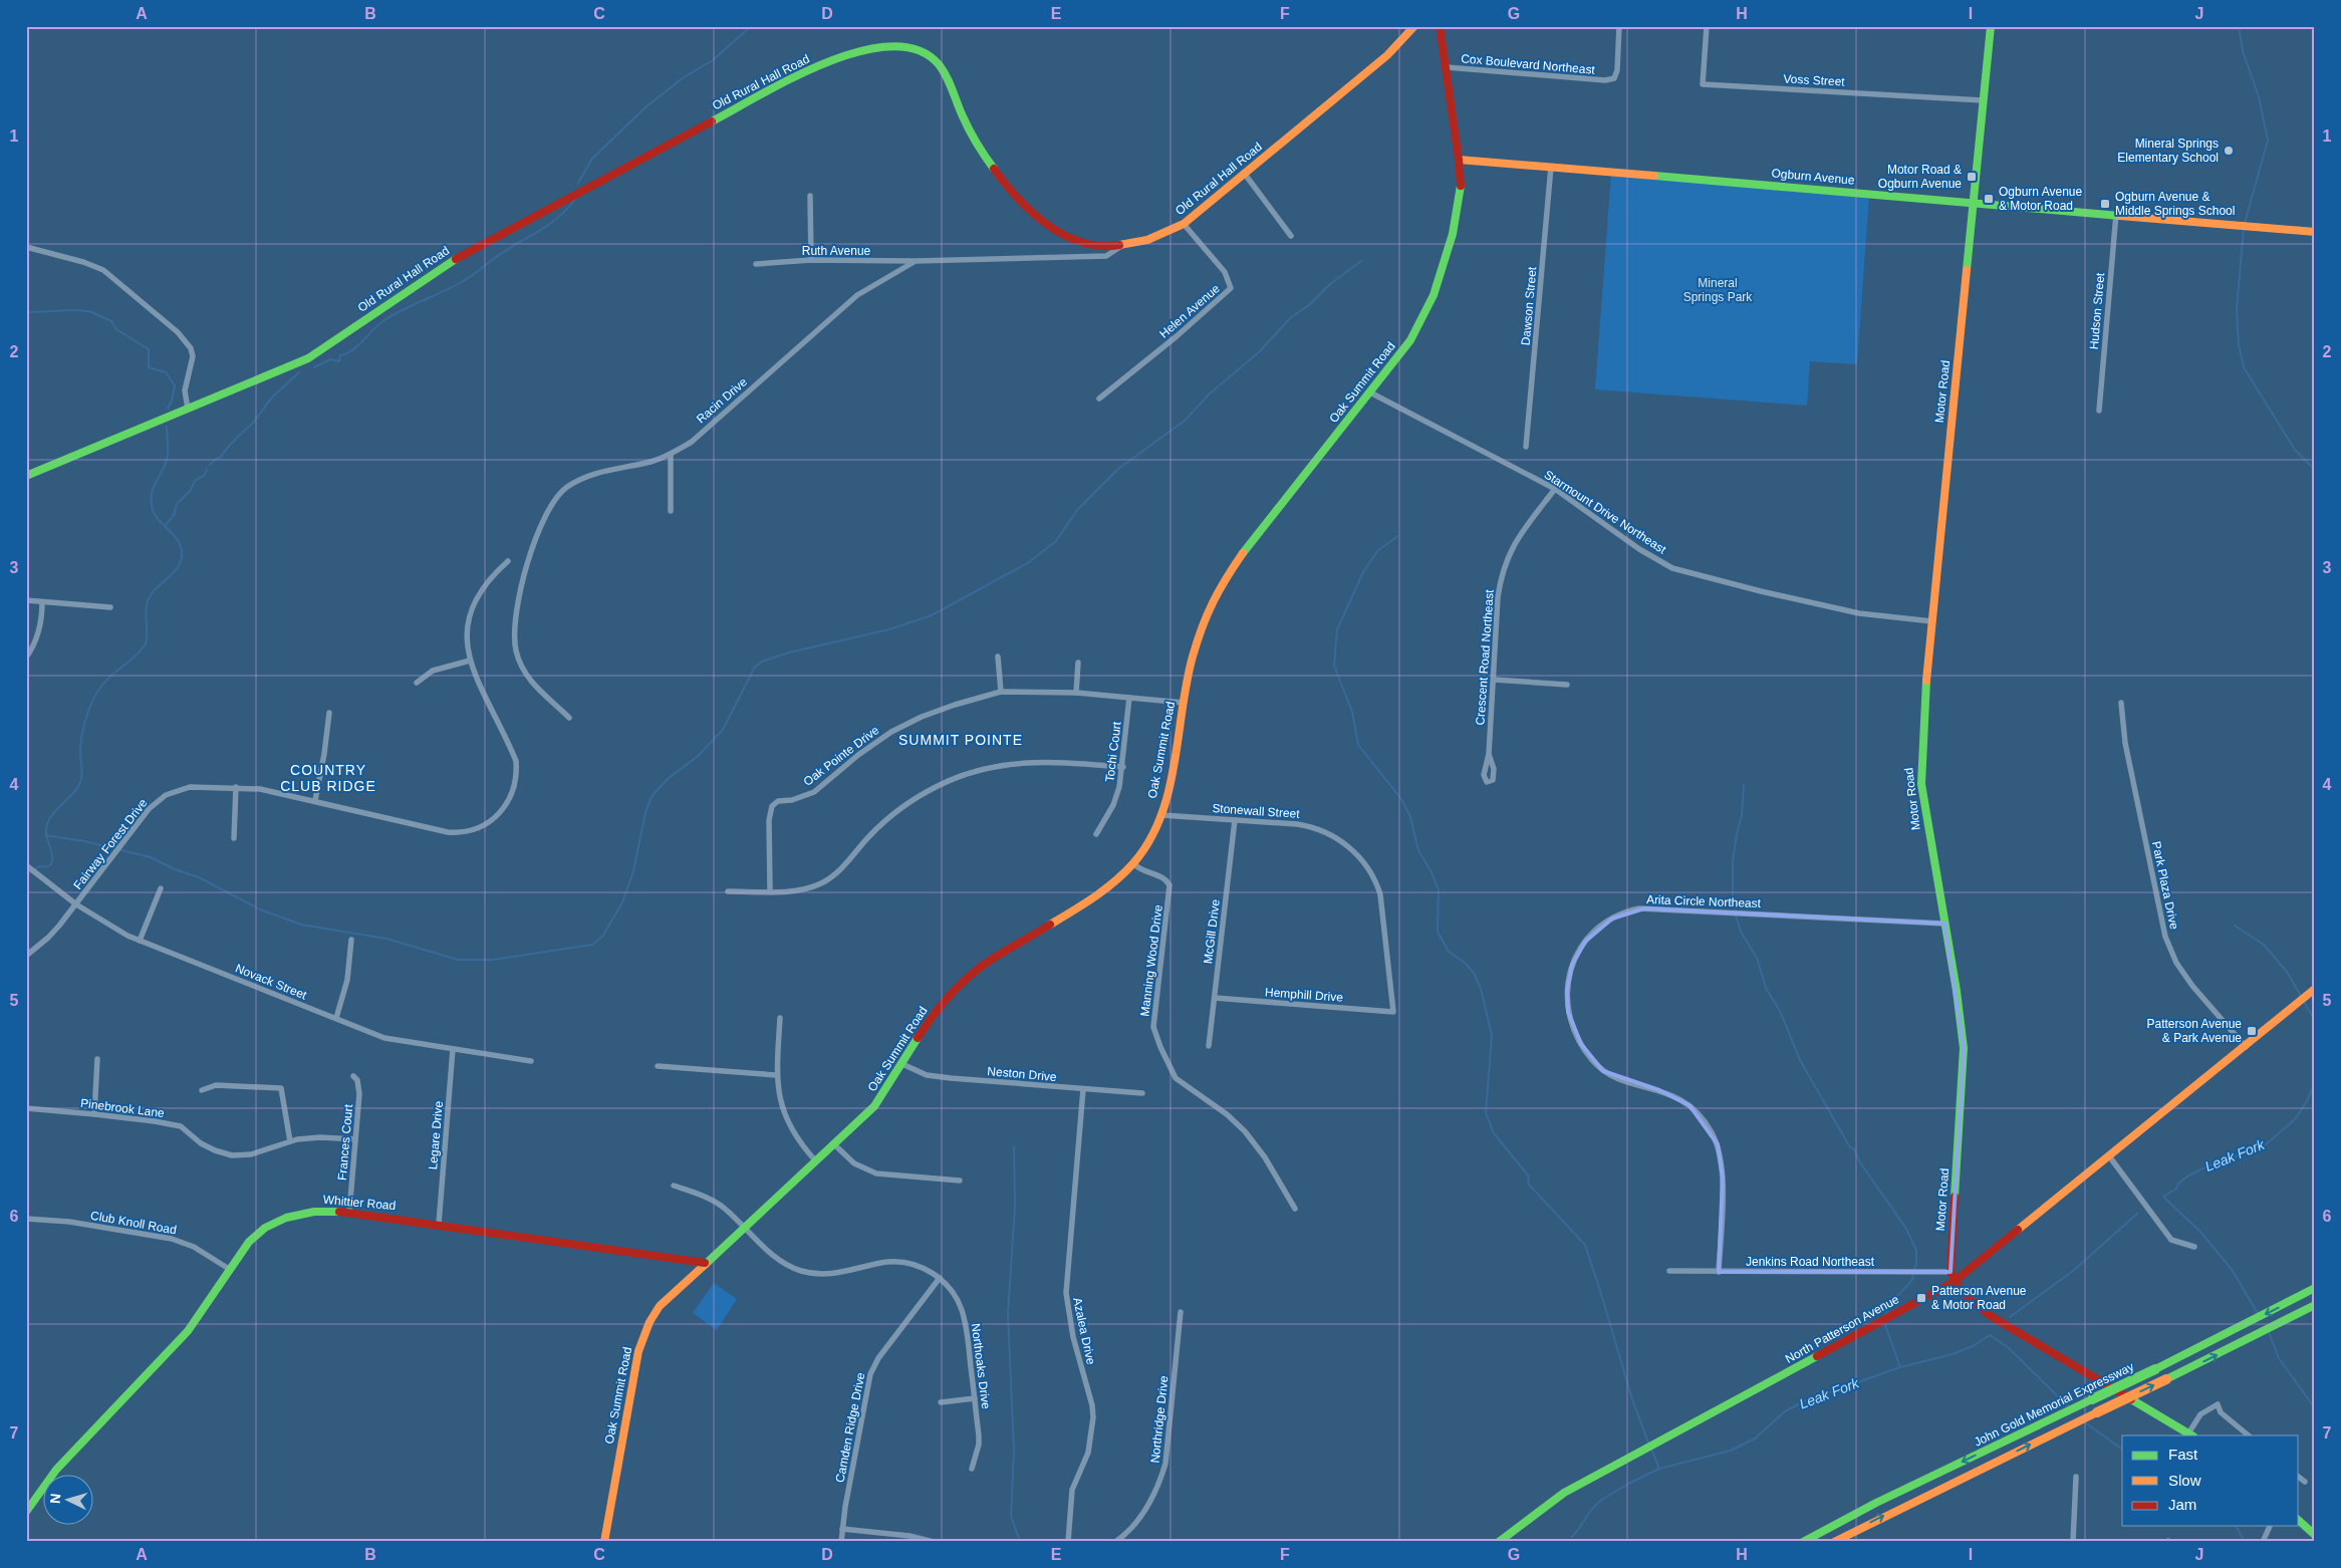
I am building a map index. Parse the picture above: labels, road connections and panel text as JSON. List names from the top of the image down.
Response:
{
  "streets": {
    "main road": [
      "Old Rural Hall Road",
      "Ogburn Avenue",
      "Oak Summit Road",
      "Motor Road",
      "Whittier Road",
      "North Patterson Avenue",
      "John Gold Memorial Expressway"
    ],
    "street": [
      "Cox Boulevard Northeast",
      "Voss Street",
      "Ruth Avenue",
      "Dawson Street",
      "Helen Avenue",
      "Hudson Street",
      "Racin Drive",
      "Starmount Drive Northeast",
      "Crescent Road Northeast",
      "Tochi Court",
      "Oak Pointe Drive",
      "Stonewall Street",
      "Fairway Forest Drive",
      "Park Plaza Drive",
      "Arita Circle Northeast",
      "McGill Drive",
      "Manning Wood Drive",
      "Novack Street",
      "Hemphill Drive",
      "Neston Drive",
      "Pinebrook Lane",
      "Legare Drive",
      "Frances Court",
      "Club Knoll Road",
      "Jenkins Road Northeast",
      "Azalea Drive",
      "Northoaks Drive",
      "Northridge Drive",
      "Camden Ridge Drive"
    ]
  },
  "crossings": [
    ["Cox Boulevard Northeast", "Oak Summit Road"],
    ["Voss Street", "Motor Road"],
    ["Old Rural Hall Road", "Helen Avenue"],
    ["Old Rural Hall Road", "Racin Drive"],
    ["Ogburn Avenue", "Dawson Street"],
    ["Ogburn Avenue", "Hudson Street"],
    ["Ogburn Avenue", "Oak Summit Road"],
    ["Ogburn Avenue", "Motor Road"],
    ["Ruth Avenue", "Racin Drive"],
    ["Oak Summit Road", "Starmount Drive Northeast"],
    ["Oak Summit Road", "Oak Pointe Drive"],
    ["Oak Summit Road", "Stonewall Street"],
    ["Oak Summit Road", "Manning Wood Drive"],
    ["Oak Summit Road", "Neston Drive"],
    ["Oak Summit Road", "Whittier Road"],
    ["Oak Summit Road", "Northoaks Drive"],
    ["Motor Road", "Starmount Drive Northeast"],
    ["Motor Road", "Arita Circle Northeast"],
    ["Motor Road", "Jenkins Road Northeast"],
    ["Motor Road", "North Patterson Avenue"],
    ["Starmount Drive Northeast", "Crescent Road Northeast"],
    ["Tochi Court", "Oak Pointe Drive"],
    ["Stonewall Street", "McGill Drive"],
    ["Stonewall Street", "Hemphill Drive"],
    ["Fairway Forest Drive", "Novack Street"],
    ["Park Plaza Drive", "North Patterson Avenue"],
    ["Arita Circle Northeast", "Jenkins Road Northeast"],
    ["McGill Drive", "Hemphill Drive"],
    ["Novack Street", "Legare Drive"],
    ["Neston Drive", "Azalea Drive"],
    ["Pinebrook Lane", "Frances Court"],
    ["Legare Drive", "Whittier Road"],
    ["Frances Court", "Whittier Road"],
    ["Whittier Road", "Club Knoll Road"],
    ["Jenkins Road Northeast", "North Patterson Avenue"],
    ["Northoaks Drive", "Camden Ridge Drive"]
  ],
  "districts": ["SUMMIT POINTE", "COUNTRY CLUB RIDGE"],
  "water": ["Leak Fork"],
  "parks": ["Mineral Springs Park"],
  "places": {
    "other": ["Mineral Springs Elementary School"],
    "transit": [
      "Motor Road & Ogburn Avenue",
      "Ogburn Avenue & Motor Road",
      "Ogburn Avenue & Middle Springs School",
      "Patterson Avenue & Park Avenue",
      "Patterson Avenue & Motor Road"
    ]
  },
  "legend": ["Fast", "Slow", "Jam"],
  "north": "left",
  "grid": {
    "columns": [
      "A",
      "B",
      "C",
      "D",
      "E",
      "F",
      "G",
      "H",
      "I",
      "J"
    ],
    "rows": [
      "1",
      "2",
      "3",
      "4",
      "5",
      "6",
      "7"
    ]
  }
}
